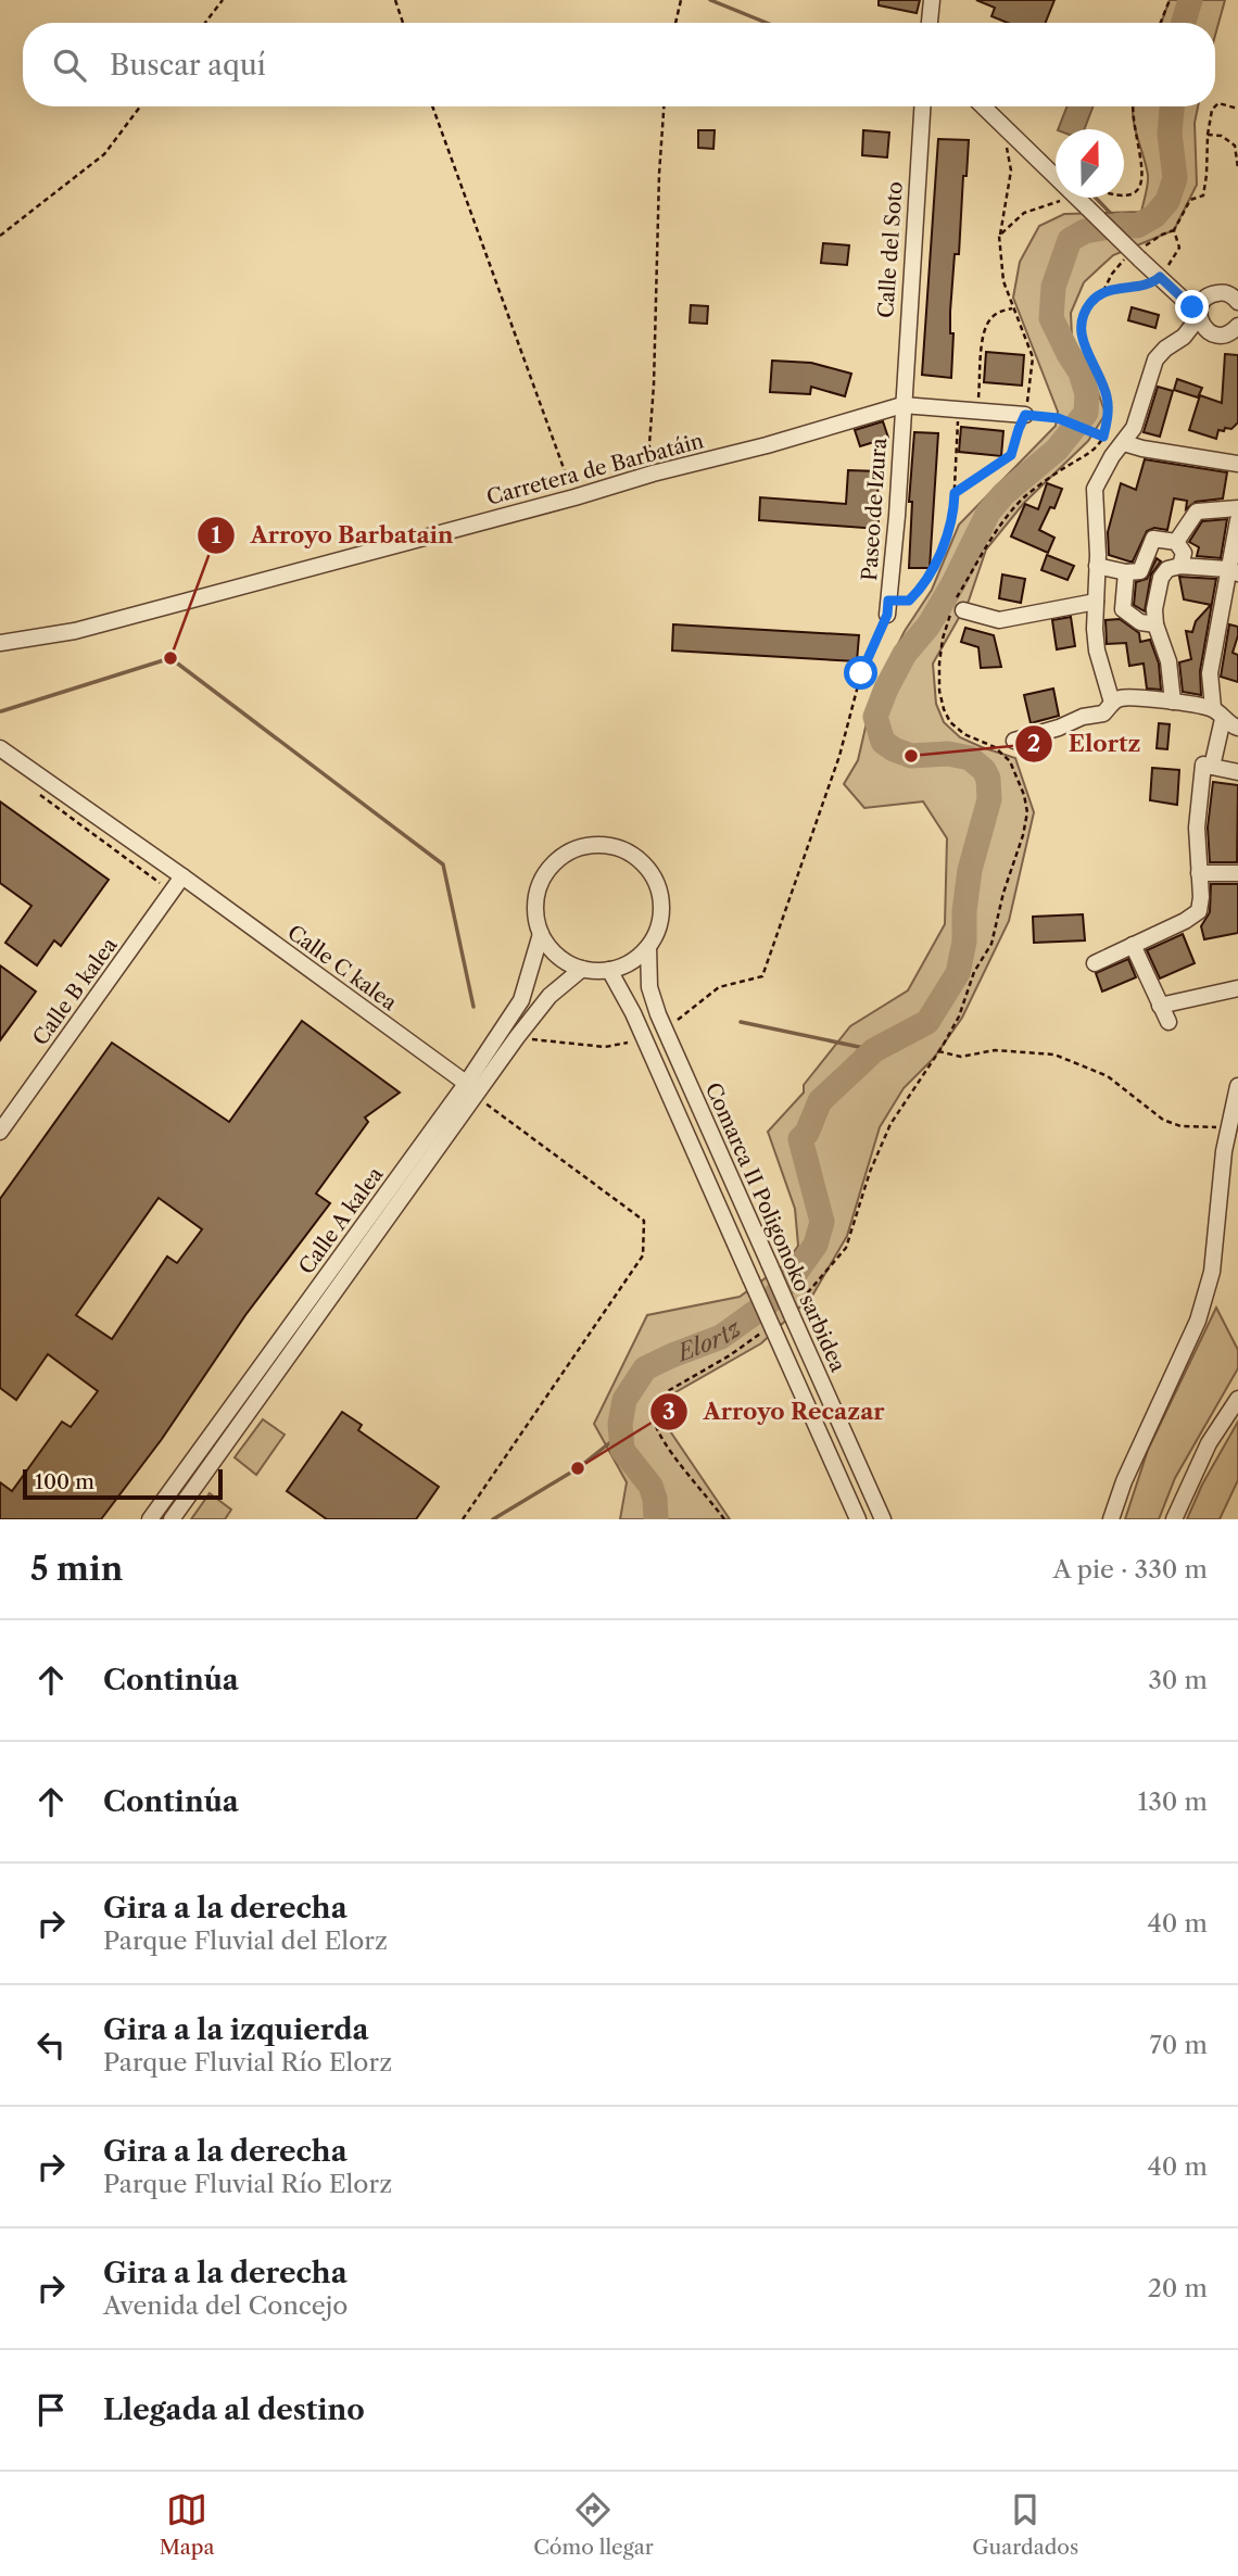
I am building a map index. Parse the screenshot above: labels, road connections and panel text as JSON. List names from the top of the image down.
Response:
{
  "streets": {
    "street": [
      "Calle del Soto",
      "Carretera de Barbatáin",
      "Paseo de Izura",
      "Calle C kalea",
      "Calle B kalea",
      "Calle A kalea",
      "Comarca II Poligonoko sarbidea"
    ]
  },
  "crossings": [
    ["Calle del Soto", "Carretera de Barbatáin"],
    ["Calle del Soto", "Paseo de Izura"],
    ["Carretera de Barbatáin", "Paseo de Izura"],
    ["Calle C kalea", "Calle B kalea"],
    ["Calle C kalea", "Calle A kalea"],
    ["Calle A kalea", "Comarca II Poligonoko sarbidea"]
  ],
  "water": ["Elortz"],
  "places": ["Arroyo Barbatain", "Elortz", "Arroyo Recazar"],
  "scale_bar": "100 m",
  "north": "top",
  "page": {
    "search": "Buscar aquí",
    "scale": "100 m",
    "heading": ["5 min", "A pie · 330 m"],
    "list": [
      ["Continúa", "30 m"],
      ["Continúa", "130 m"],
      ["Gira a la derecha", "Parque Fluvial del Elorz", "40 m"],
      ["Gira a la izquierda", "Parque Fluvial Río Elorz", "70 m"],
      ["Gira a la derecha", "Parque Fluvial Río Elorz", "40 m"],
      ["Gira a la derecha", "Avenida del Concejo", "20 m"],
      "Llegada al destino"
    ],
    "nav": ["Mapa", "Cómo llegar", "Guardados"]
  }
}
